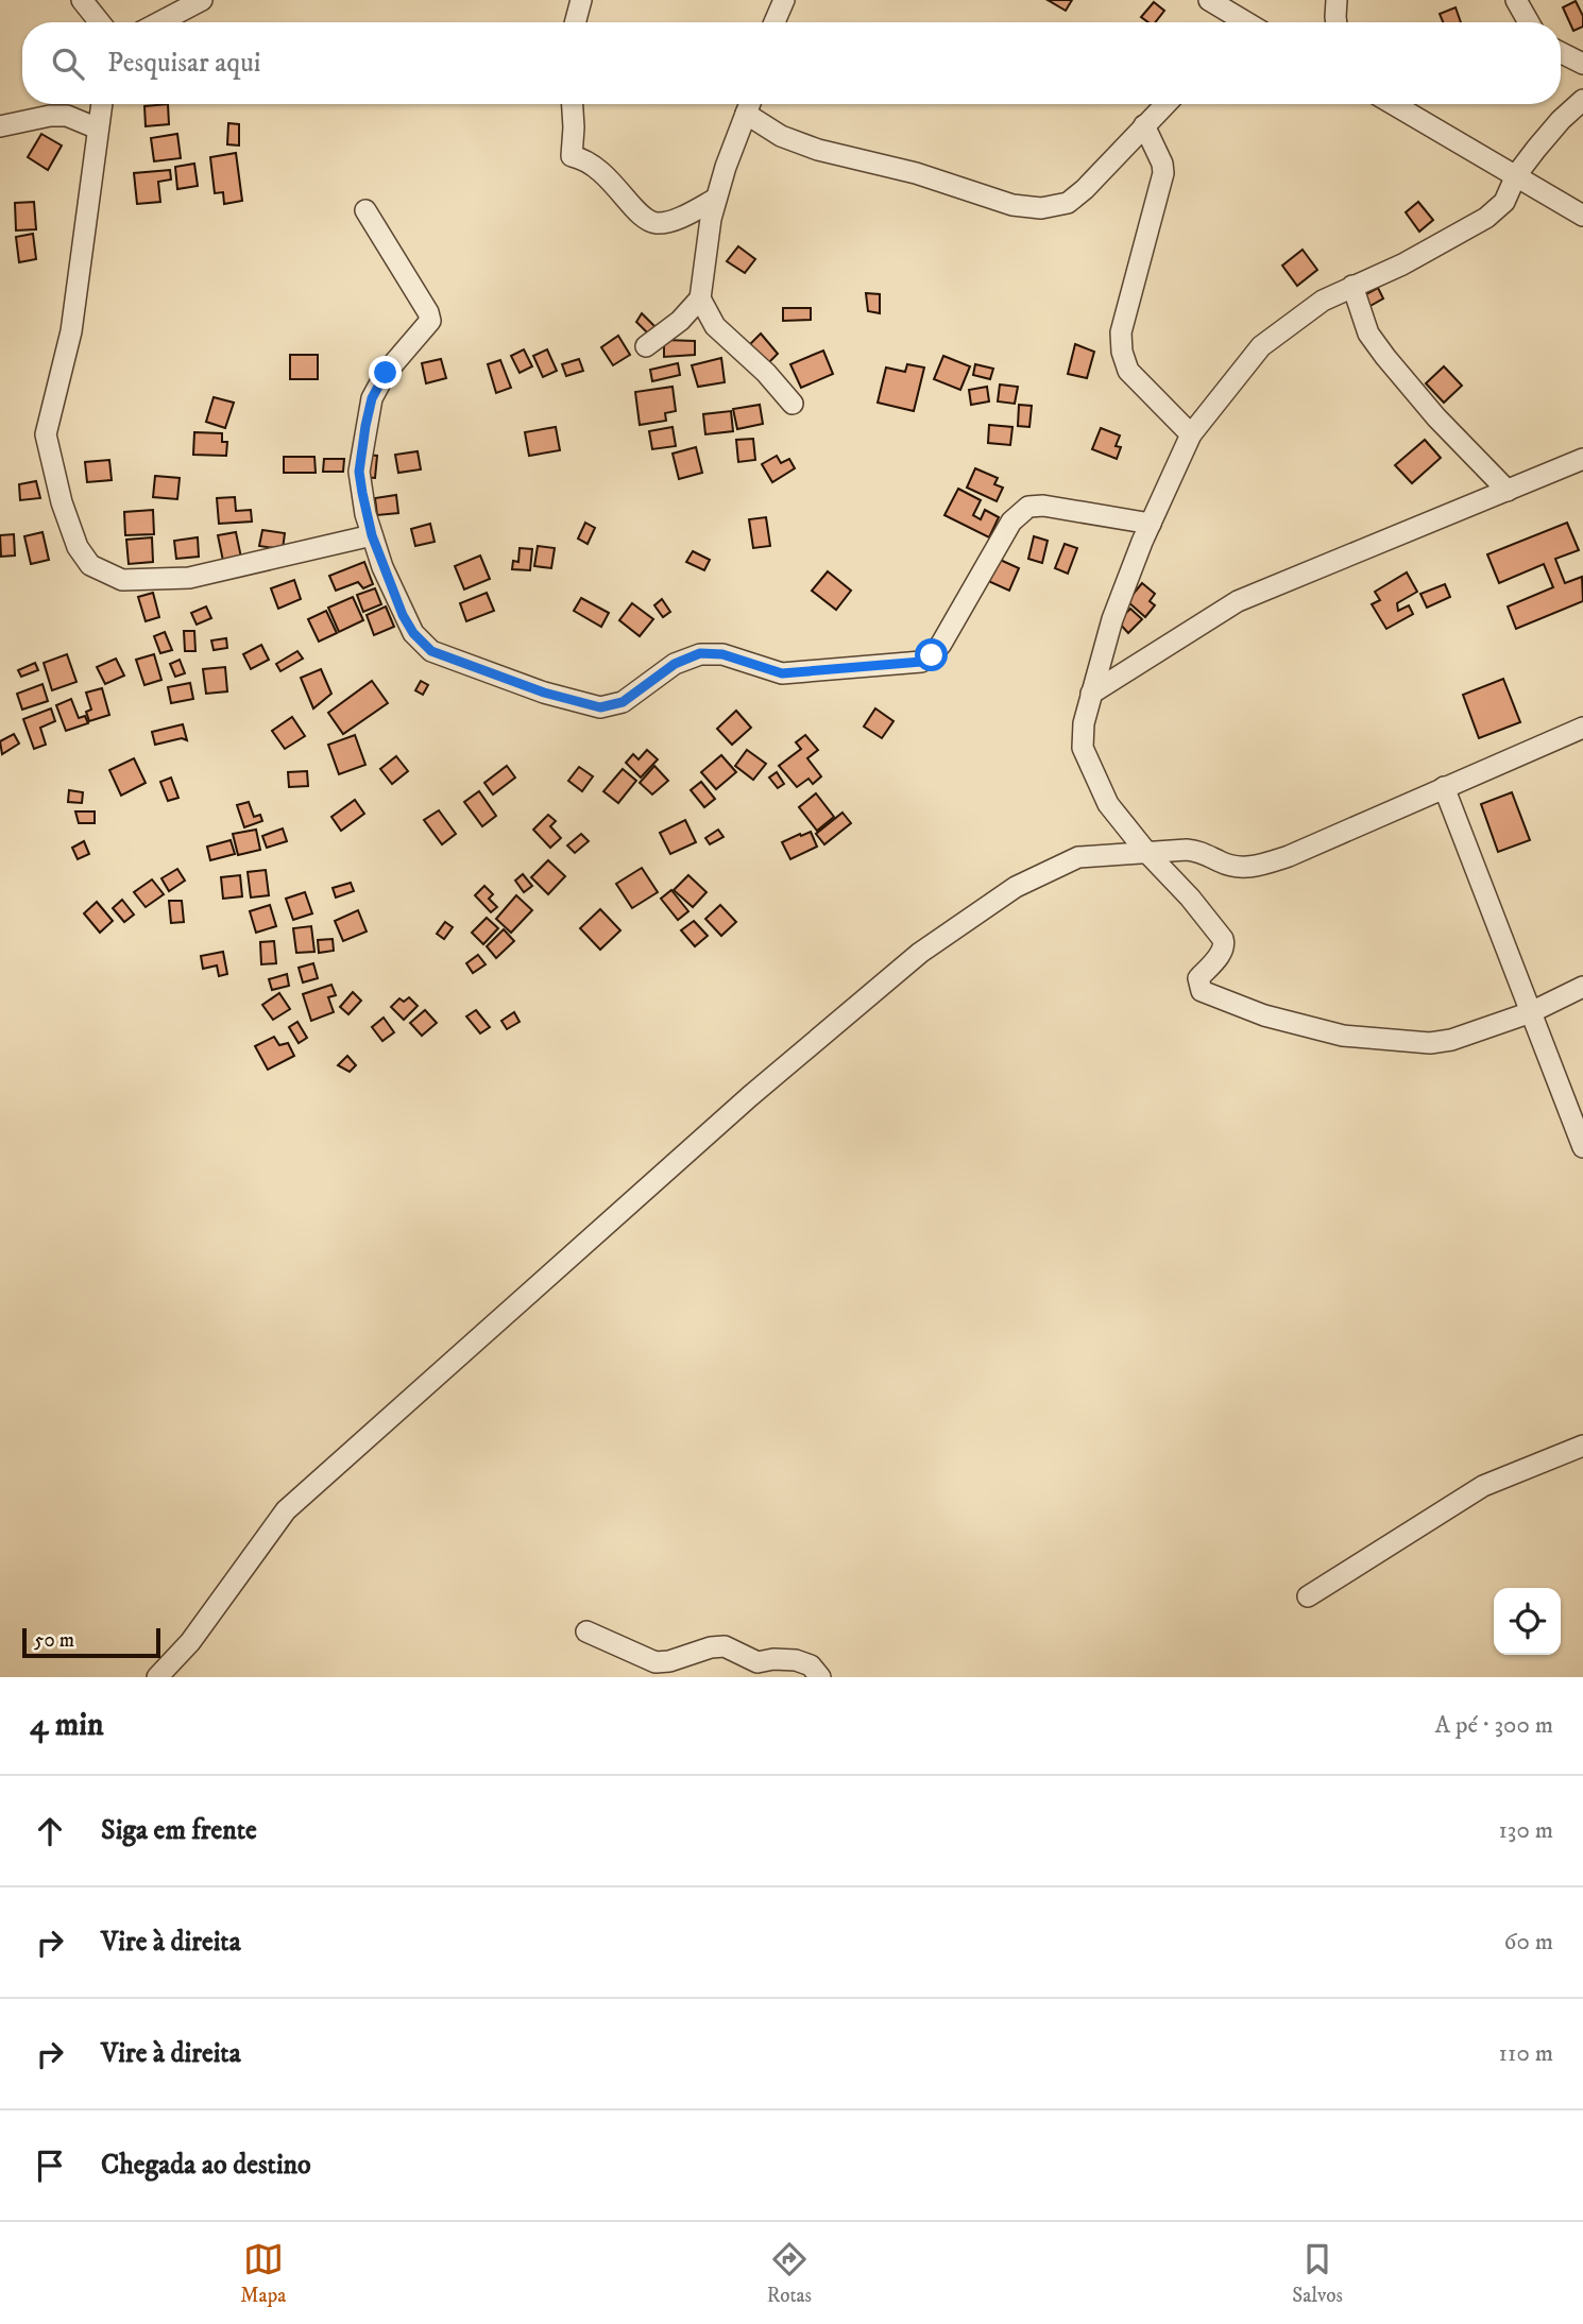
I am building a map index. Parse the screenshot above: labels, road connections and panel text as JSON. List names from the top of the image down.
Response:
{
  "scale_bar": "50 m",
  "page": {
    "search": "Pesquisar aqui",
    "scale": "50 m",
    "heading": ["4 min", "A pé · 300 m"],
    "list": [
      ["Siga em frente", "130 m"],
      ["Vire à direita", "60 m"],
      ["Vire à direita", "110 m"],
      "Chegada ao destino"
    ],
    "nav": ["Mapa", "Rotas", "Salvos"]
  }
}
